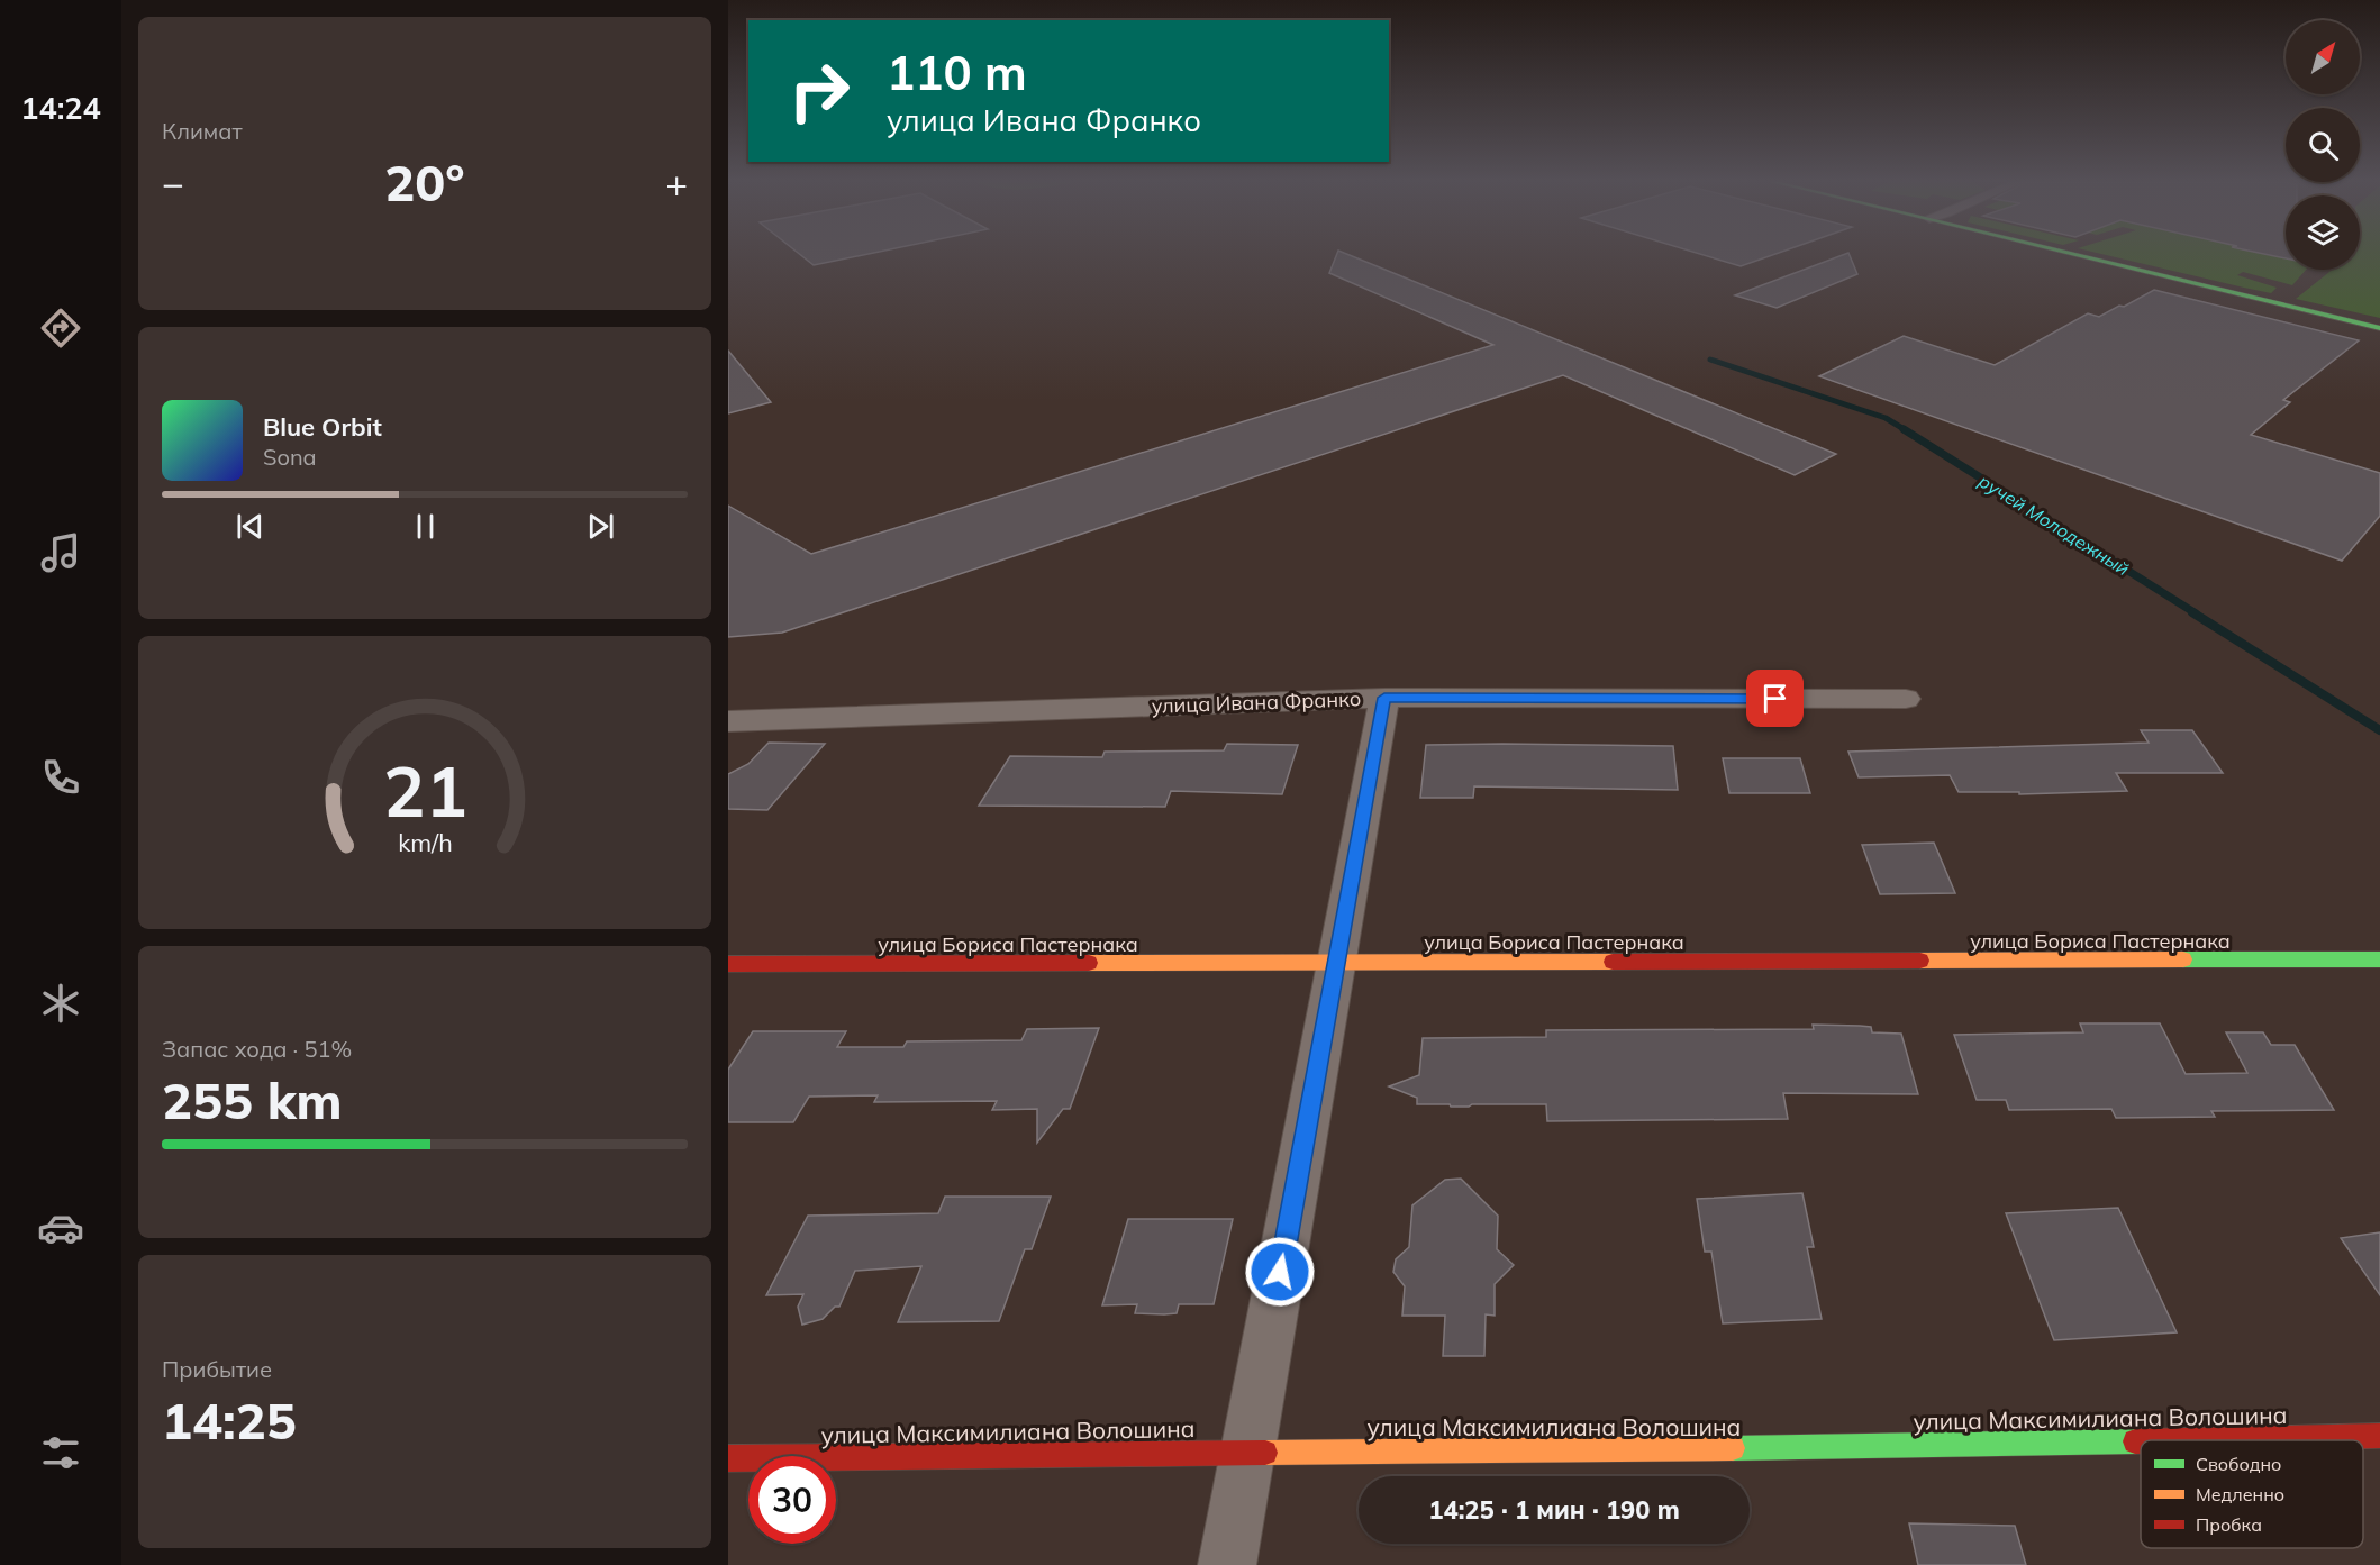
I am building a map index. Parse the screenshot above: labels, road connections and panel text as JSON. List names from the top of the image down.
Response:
{
  "streets": {
    "street": ["улица Ивана Франко", "улица Бориса Пастернака", "улица Максимилиана Волошина"]
  },
  "water": ["ручей Молодежный"],
  "legend": ["Свободно", "Медленно", "Пробка"],
  "north": "top right",
  "page": {
    "tabs": "14:24",
    "tile": [
      "Климат",
      ["Запас хода · 51%", "255 km"],
      ["Прибытие", "14:25"]
    ],
    "turn": ["110 m", "улица Ивана Франко"],
    "heat": ["−", "20°", "+"],
    "song": ["Blue Orbit", "Sona"],
    "limit": "30",
    "trip": "14:25 · 1 мин · 190 m",
    "gauge": ["21", "km/h"]
  }
}
